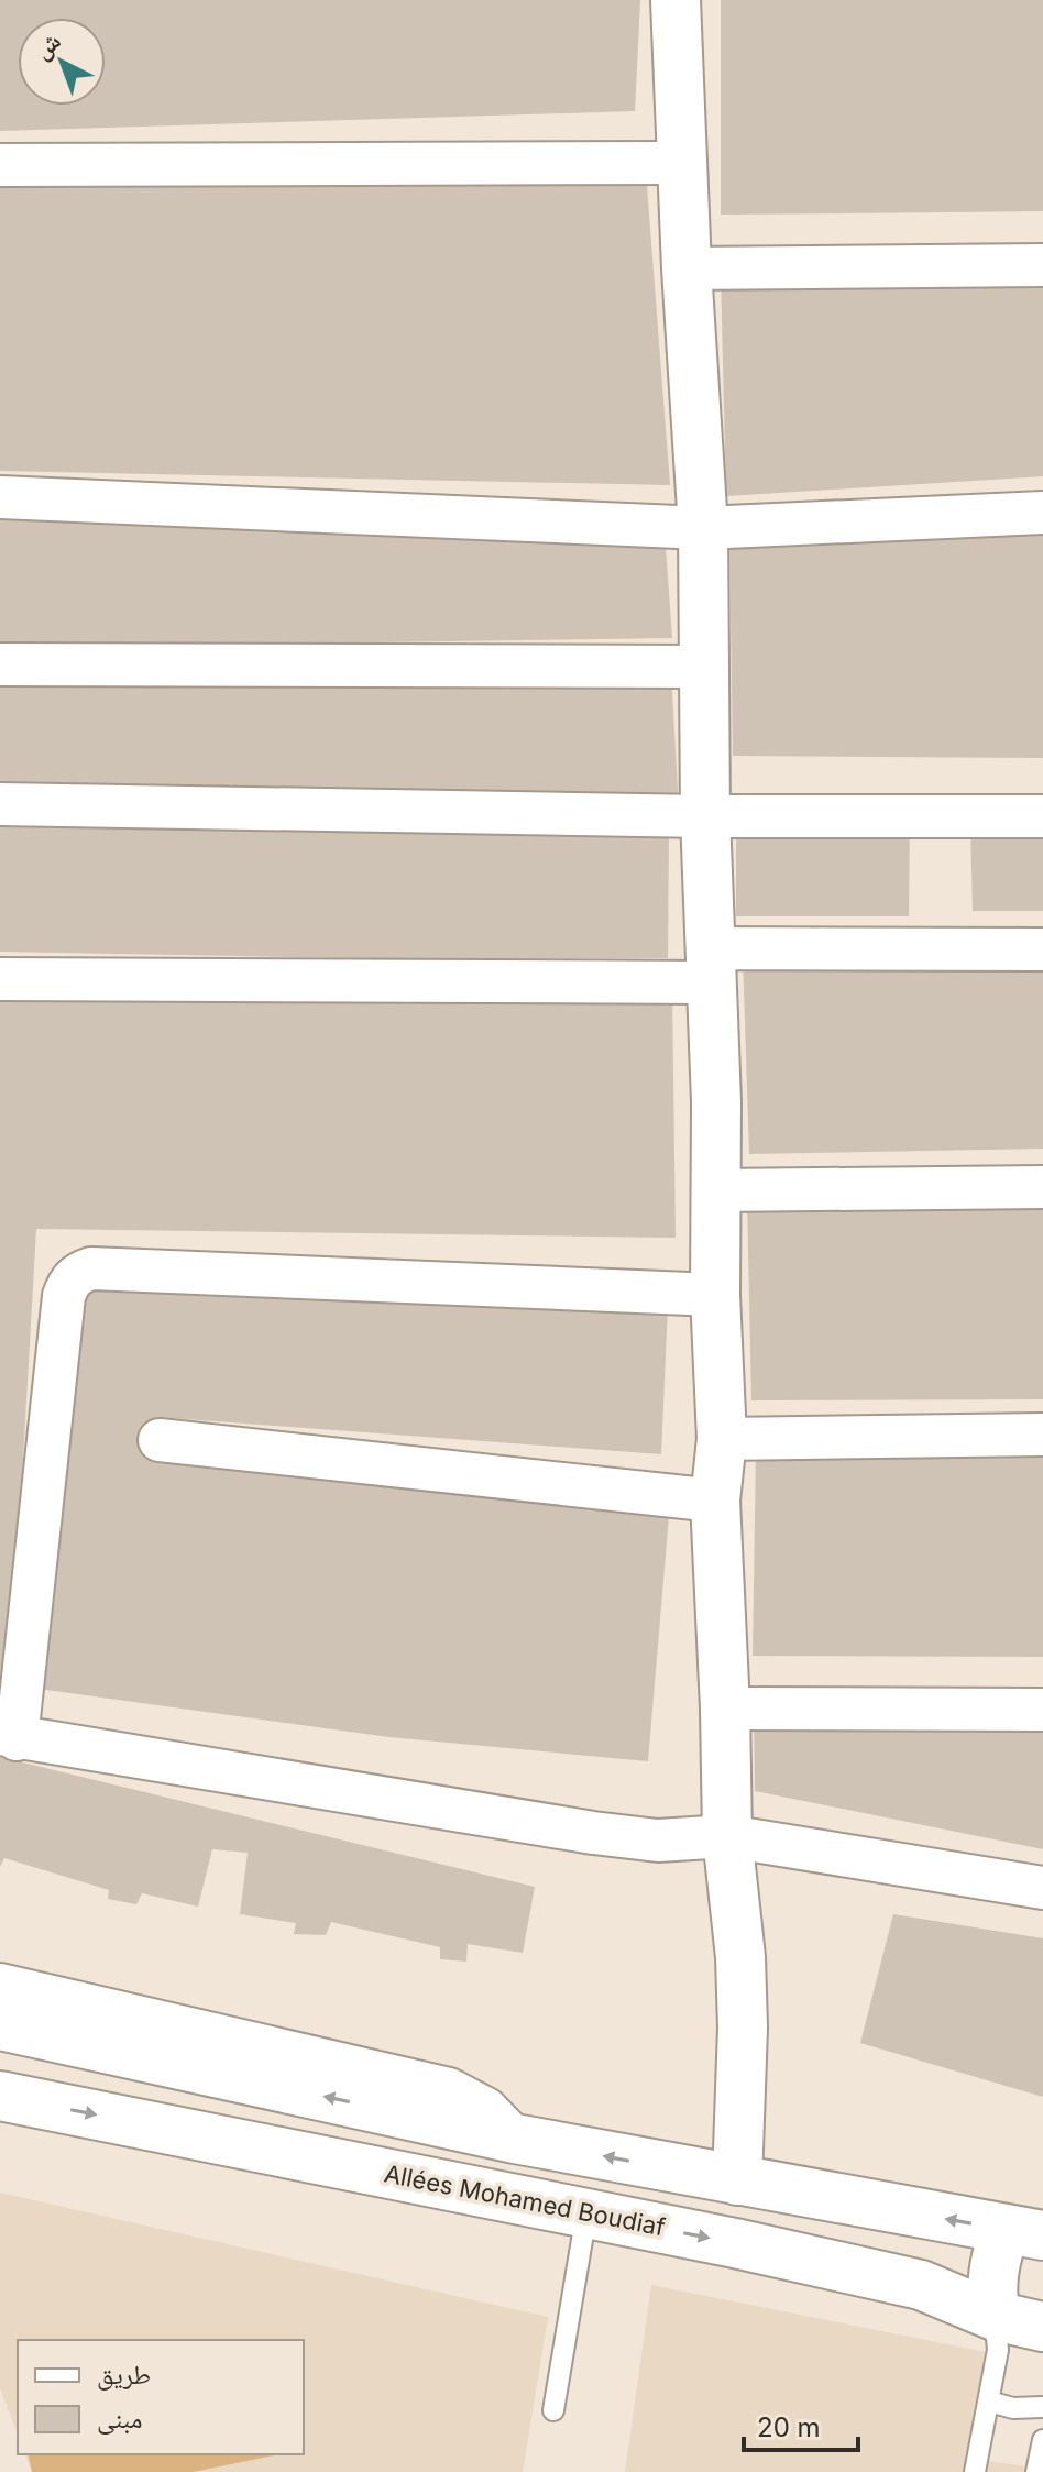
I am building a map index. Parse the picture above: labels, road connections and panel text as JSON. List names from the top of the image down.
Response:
{
  "streets": {
    "main road": ["Allées Mohamed Boudiaf"]
  },
  "legend": ["طريق", "مبنى"],
  "scale_bar": "20 m",
  "north": "top left"
}
